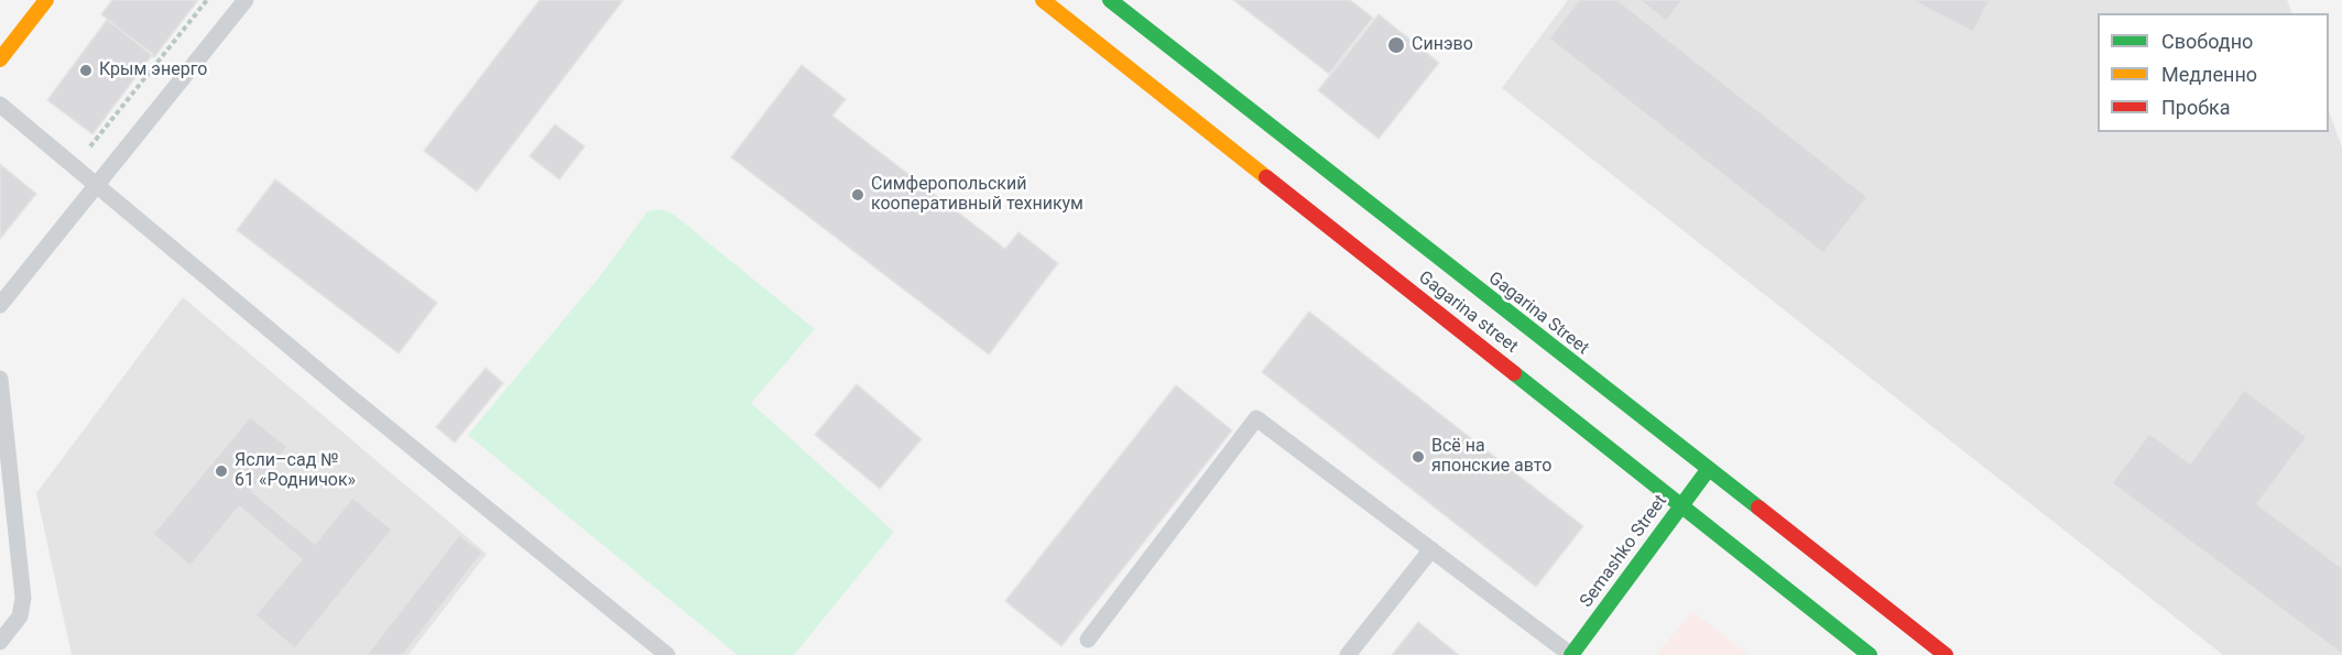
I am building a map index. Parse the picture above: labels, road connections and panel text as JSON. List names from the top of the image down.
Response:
{
  "streets": {
    "main road": ["Gagarina street", "Gagarina Street", "Semashko Street"]
  },
  "crossings": [
    ["Gagarina street", "Semashko Street"],
    ["Gagarina Street", "Semashko Street"]
  ],
  "places": [
    "Синэво",
    "Крым энерго",
    "Симферопольский кооперативный техникум",
    "Всё на японские авто",
    "Ясли–сад № 61 «Родничок»"
  ],
  "legend": ["Свободно", "Медленно", "Пробка"]
}
